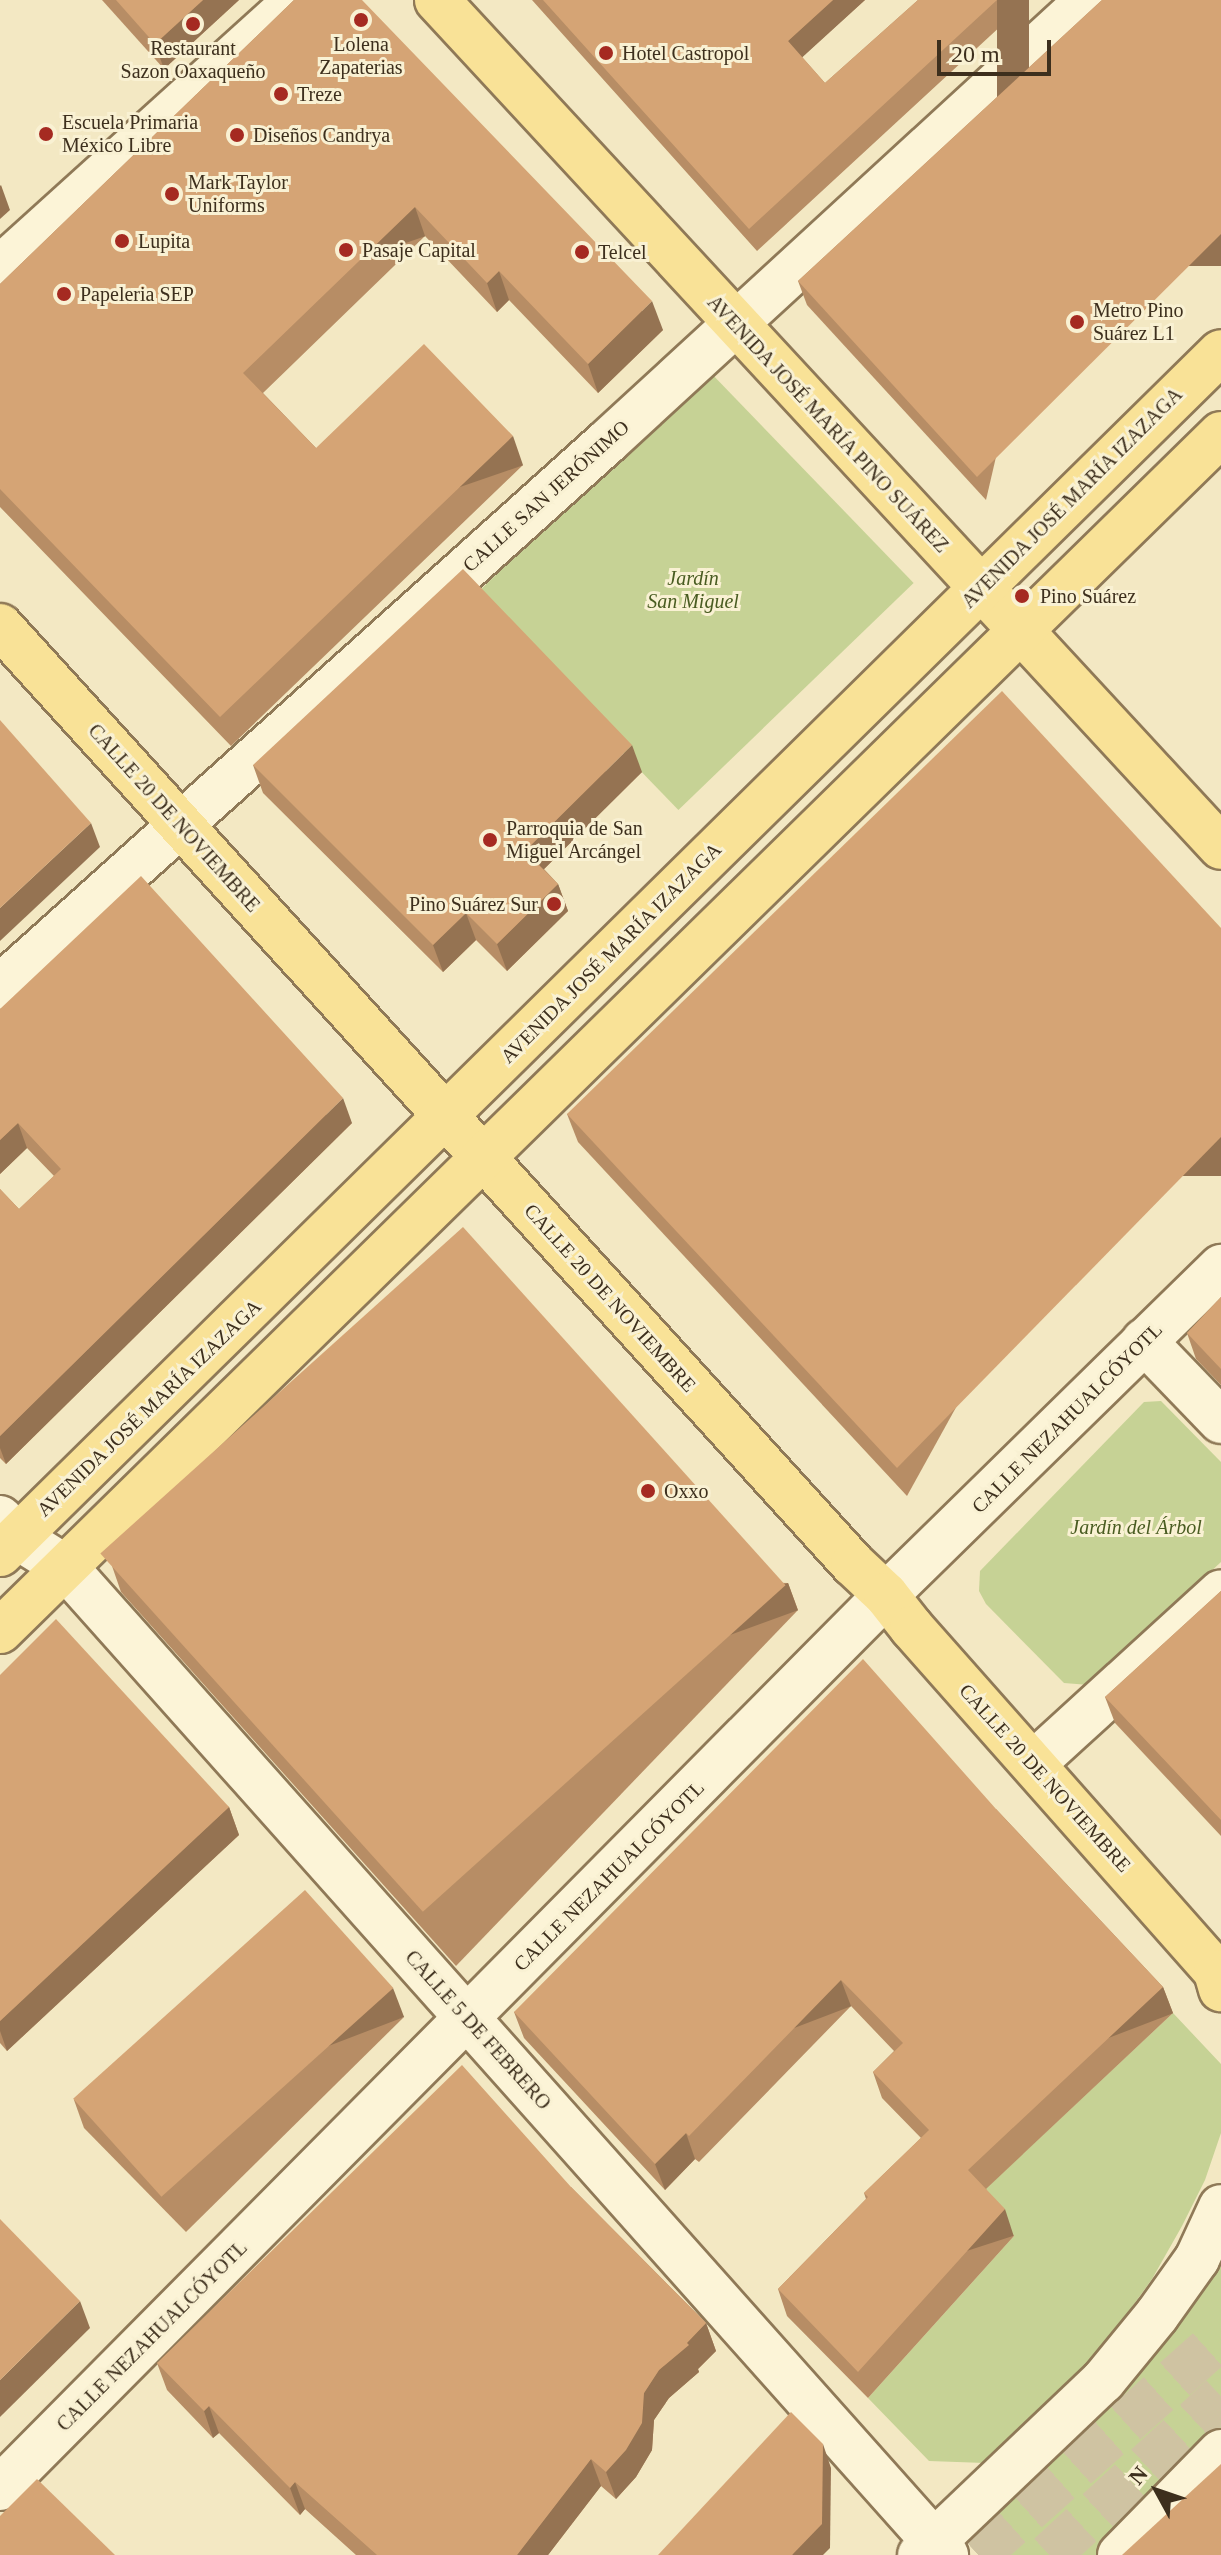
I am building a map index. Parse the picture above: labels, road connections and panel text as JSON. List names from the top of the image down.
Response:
{
  "streets": {
    "main road": ["AVENIDA JOSÉ MARÍA PINO SUÁREZ", "AVENIDA JOSÉ MARÍA IZAZAGA", "CALLE 20 DE NOVIEMBRE"],
    "street": ["CALLE SAN JERÓNIMO", "CALLE NEZAHUALCÓYOTL", "CALLE 5 DE FEBRERO"]
  },
  "crossings": [
    ["AVENIDA JOSÉ MARÍA PINO SUÁREZ", "CALLE SAN JERÓNIMO"],
    ["AVENIDA JOSÉ MARÍA PINO SUÁREZ", "AVENIDA JOSÉ MARÍA IZAZAGA"],
    ["CALLE SAN JERÓNIMO", "CALLE 20 DE NOVIEMBRE"],
    ["AVENIDA JOSÉ MARÍA IZAZAGA", "CALLE 20 DE NOVIEMBRE"],
    ["AVENIDA JOSÉ MARÍA IZAZAGA", "CALLE 5 DE FEBRERO"],
    ["CALLE 20 DE NOVIEMBRE", "CALLE NEZAHUALCÓYOTL"],
    ["CALLE NEZAHUALCÓYOTL", "CALLE 5 DE FEBRERO"]
  ],
  "parks": ["Jardín San Miguel", "Jardín del Árbol"],
  "places": [
    "Lolena Zapaterias",
    "Restaurant Sazon Oaxaqueño",
    "Hotel Castropol",
    "Treze",
    "Escuela Primaria México Libre",
    "Diseños Candrya",
    "Mark Taylor Uniforms",
    "Lupita",
    "Pasaje Capital",
    "Telcel",
    "Papeleria SEP",
    "Metro Pino Suárez L1",
    "Pino Suárez",
    "Parroquia de San Miguel Arcángel",
    "Pino Suárez Sur",
    "Oxxo"
  ],
  "scale_bar": "20 m",
  "north": "top left"
}
